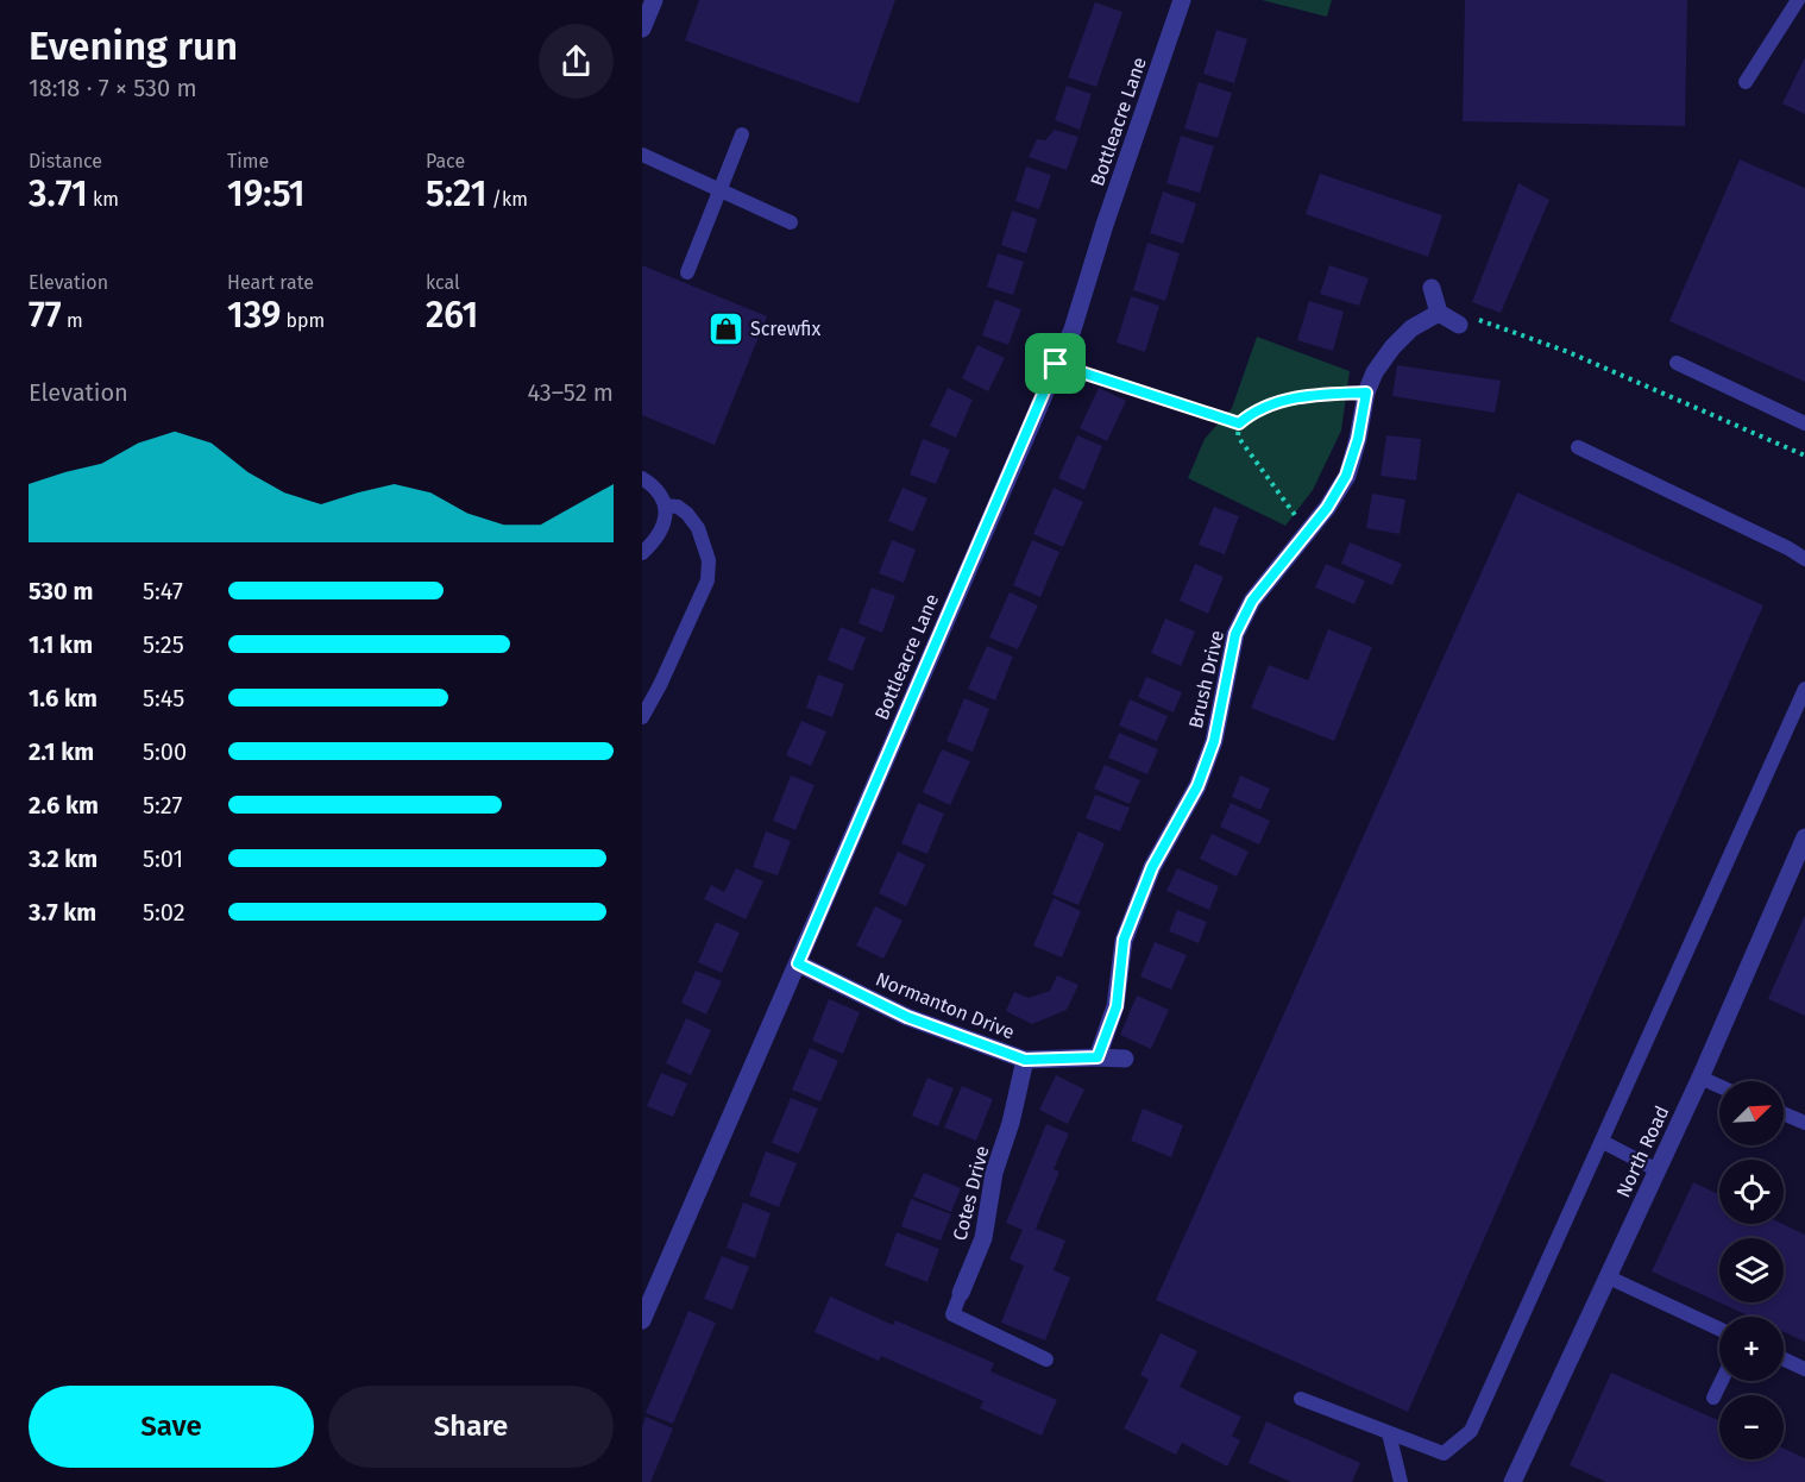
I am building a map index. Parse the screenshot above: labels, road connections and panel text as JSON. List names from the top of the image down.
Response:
{
  "streets": {
    "street": [
      "Bottleacre Lane",
      "Brush Drive",
      "Normanton Drive",
      "North Road",
      "Cotes Drive"
    ]
  },
  "crossings": [
    ["Bottleacre Lane", "Normanton Drive"],
    ["Brush Drive", "Normanton Drive"],
    ["Normanton Drive", "Cotes Drive"]
  ],
  "places": {
    "shop": ["Screwfix"]
  },
  "north": "top right",
  "page": {
    "heading": ["Evening run", "18:18 · 7 × 530 m"],
    "stats": [
      ["Distance", "3.71 km"],
      ["Time", "19:51"],
      ["Pace", "5:21 /km"],
      ["Elevation", "77 m"],
      ["Heart rate", "139 bpm"],
      ["kcal", "261"]
    ],
    "chart": ["Elevation", "43–52 m"],
    "list": [
      {
        "name": "530 m",
        "note": "5:47"
      },
      {
        "name": "1.1 km",
        "note": "5:25"
      },
      {
        "name": "1.6 km",
        "note": "5:45"
      },
      {
        "name": "2.1 km",
        "note": "5:00"
      },
      {
        "name": "2.6 km",
        "note": "5:27"
      },
      {
        "name": "3.2 km",
        "note": "5:01"
      },
      {
        "name": "3.7 km",
        "note": "5:02"
      }
    ],
    "map_buttons": ["+", "−"],
    "buttons": ["Save", "Share"]
  }
}
